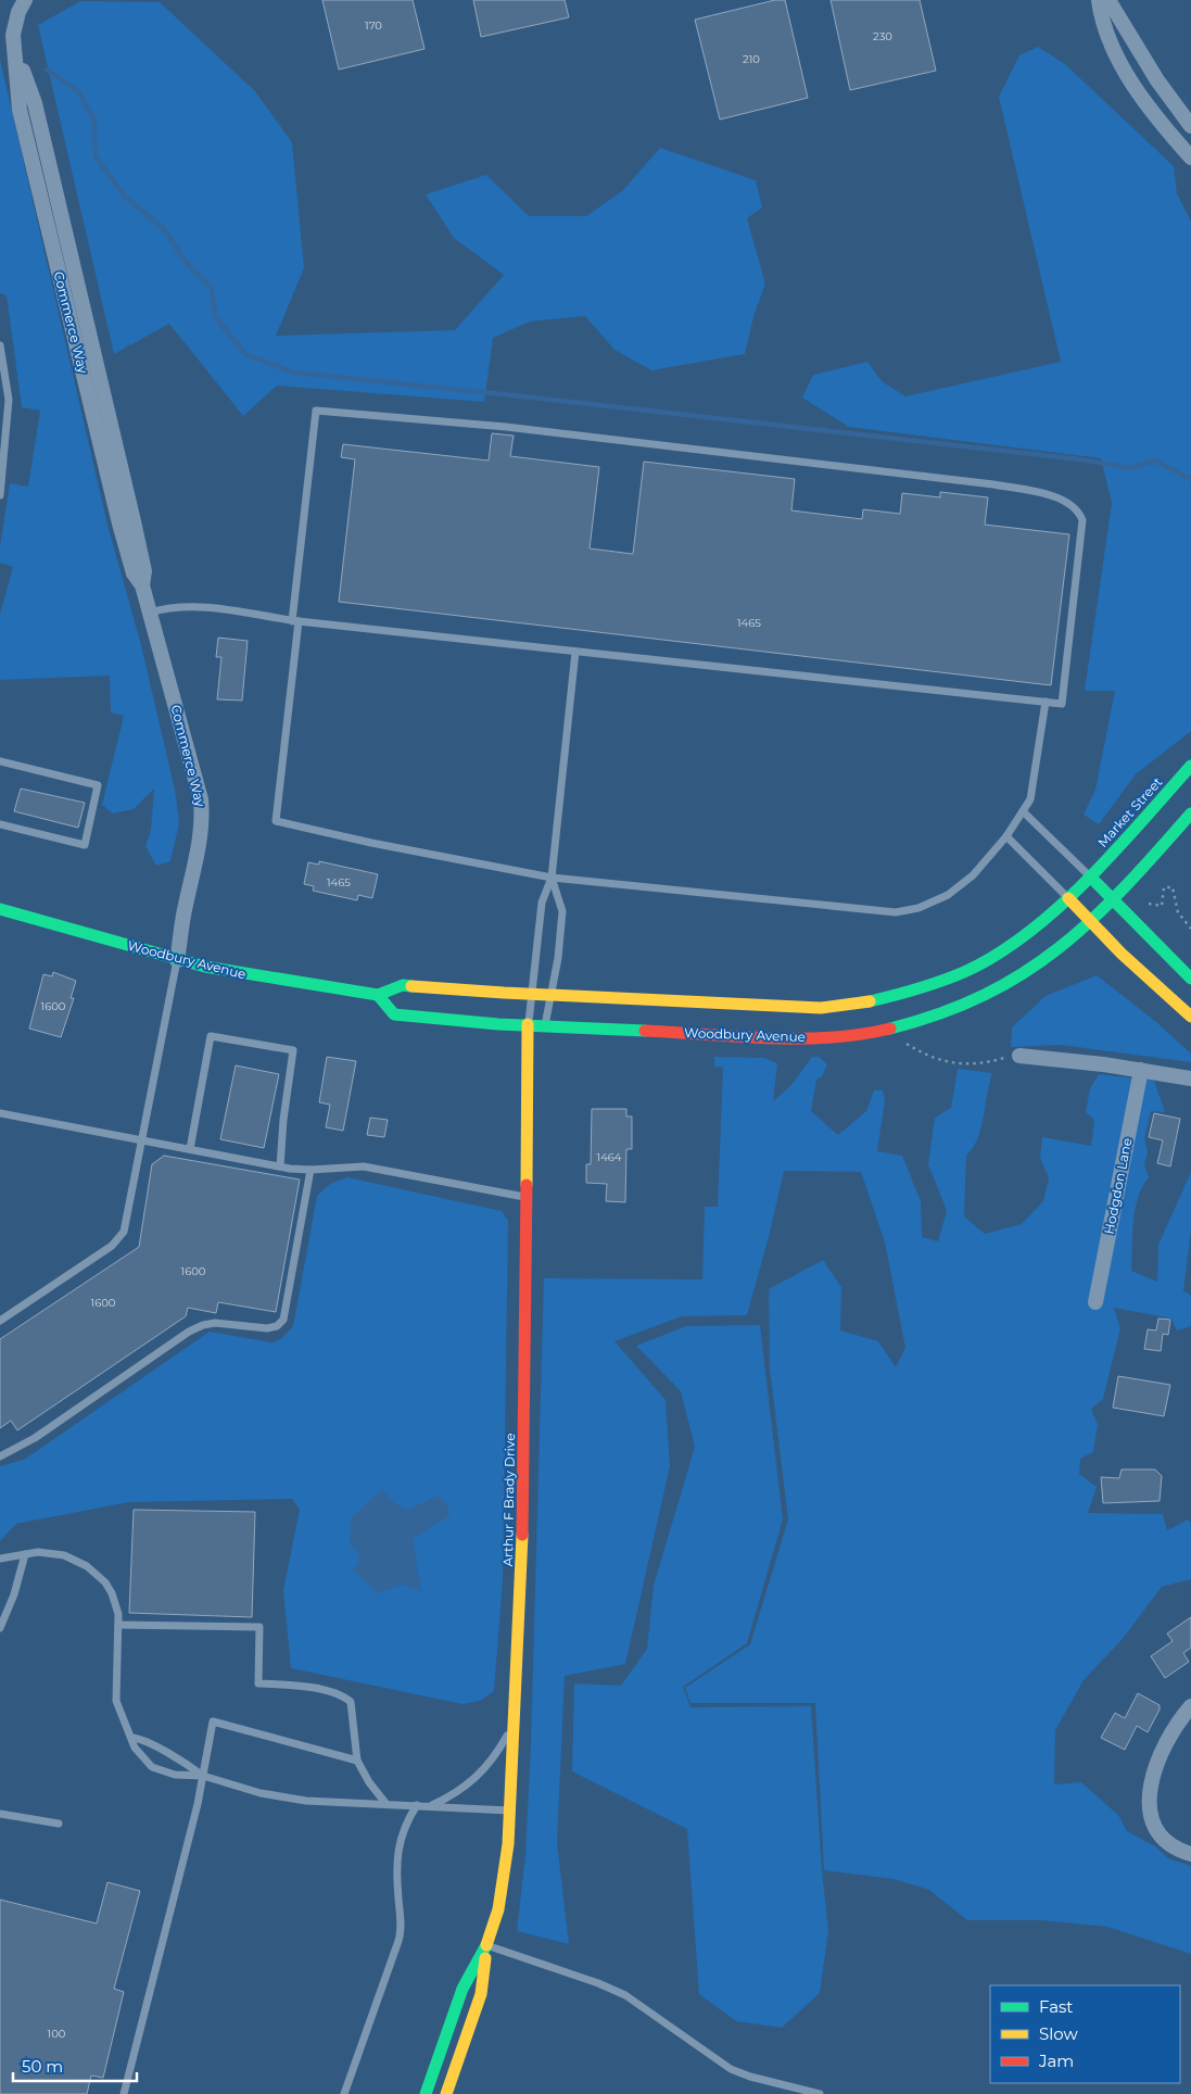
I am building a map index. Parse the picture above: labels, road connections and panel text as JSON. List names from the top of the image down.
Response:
{
  "streets": {
    "main road": ["Market Street", "Woodbury Avenue", "Arthur F Brady Drive"],
    "street": ["Commerce Way", "Hodgdon Lane"]
  },
  "crossings": [
    ["Commerce Way", "Woodbury Avenue"],
    ["Woodbury Avenue", "Arthur F Brady Drive"]
  ],
  "house_numbers": [
    "170",
    "230",
    "210",
    "1465",
    "1465",
    "1600",
    "1464",
    "1600",
    "1600",
    "100"
  ],
  "legend": ["Fast", "Slow", "Jam"],
  "scale_bar": "50 m"
}
